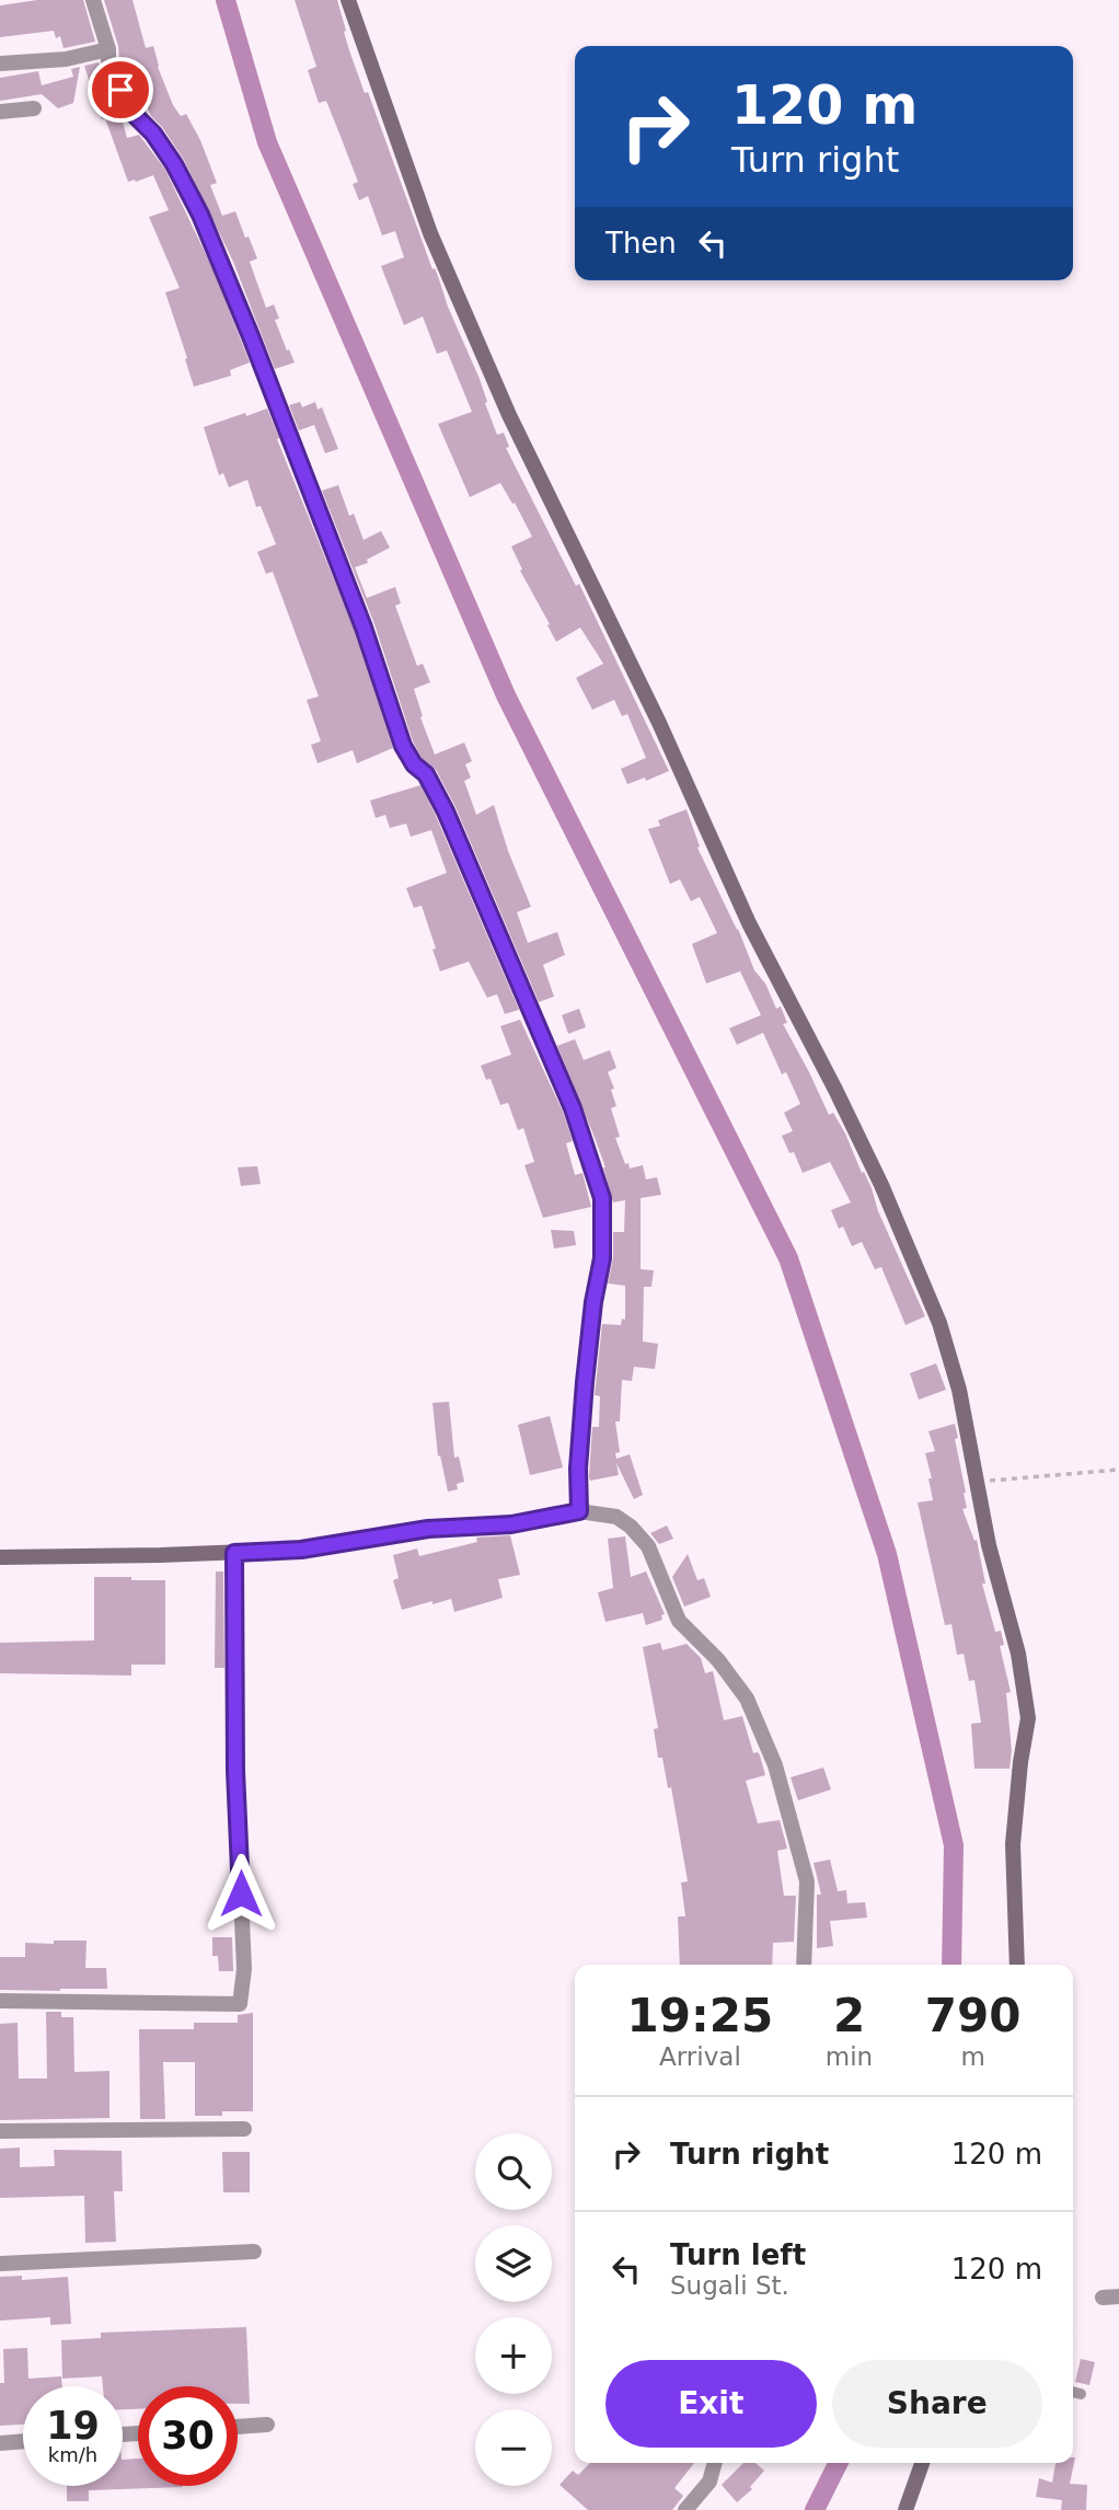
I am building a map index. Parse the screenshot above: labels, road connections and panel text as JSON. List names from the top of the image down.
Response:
{
  "page": {
    "turn": ["120 m", "Turn right"],
    "then": "Then",
    "eta": [
      "19:25",
      "Arrival",
      "2",
      "min",
      "790",
      "m"
    ],
    "list": [
      {
        "name": "Turn right",
        "value": "120 m"
      },
      {
        "name": "Turn left",
        "note": "Sugali St.",
        "value": "120 m"
      }
    ],
    "map_buttons": ["+", "−"],
    "buttons": ["Exit", "Share"],
    "speed": "19 km/h",
    "limit": "30"
  }
}
